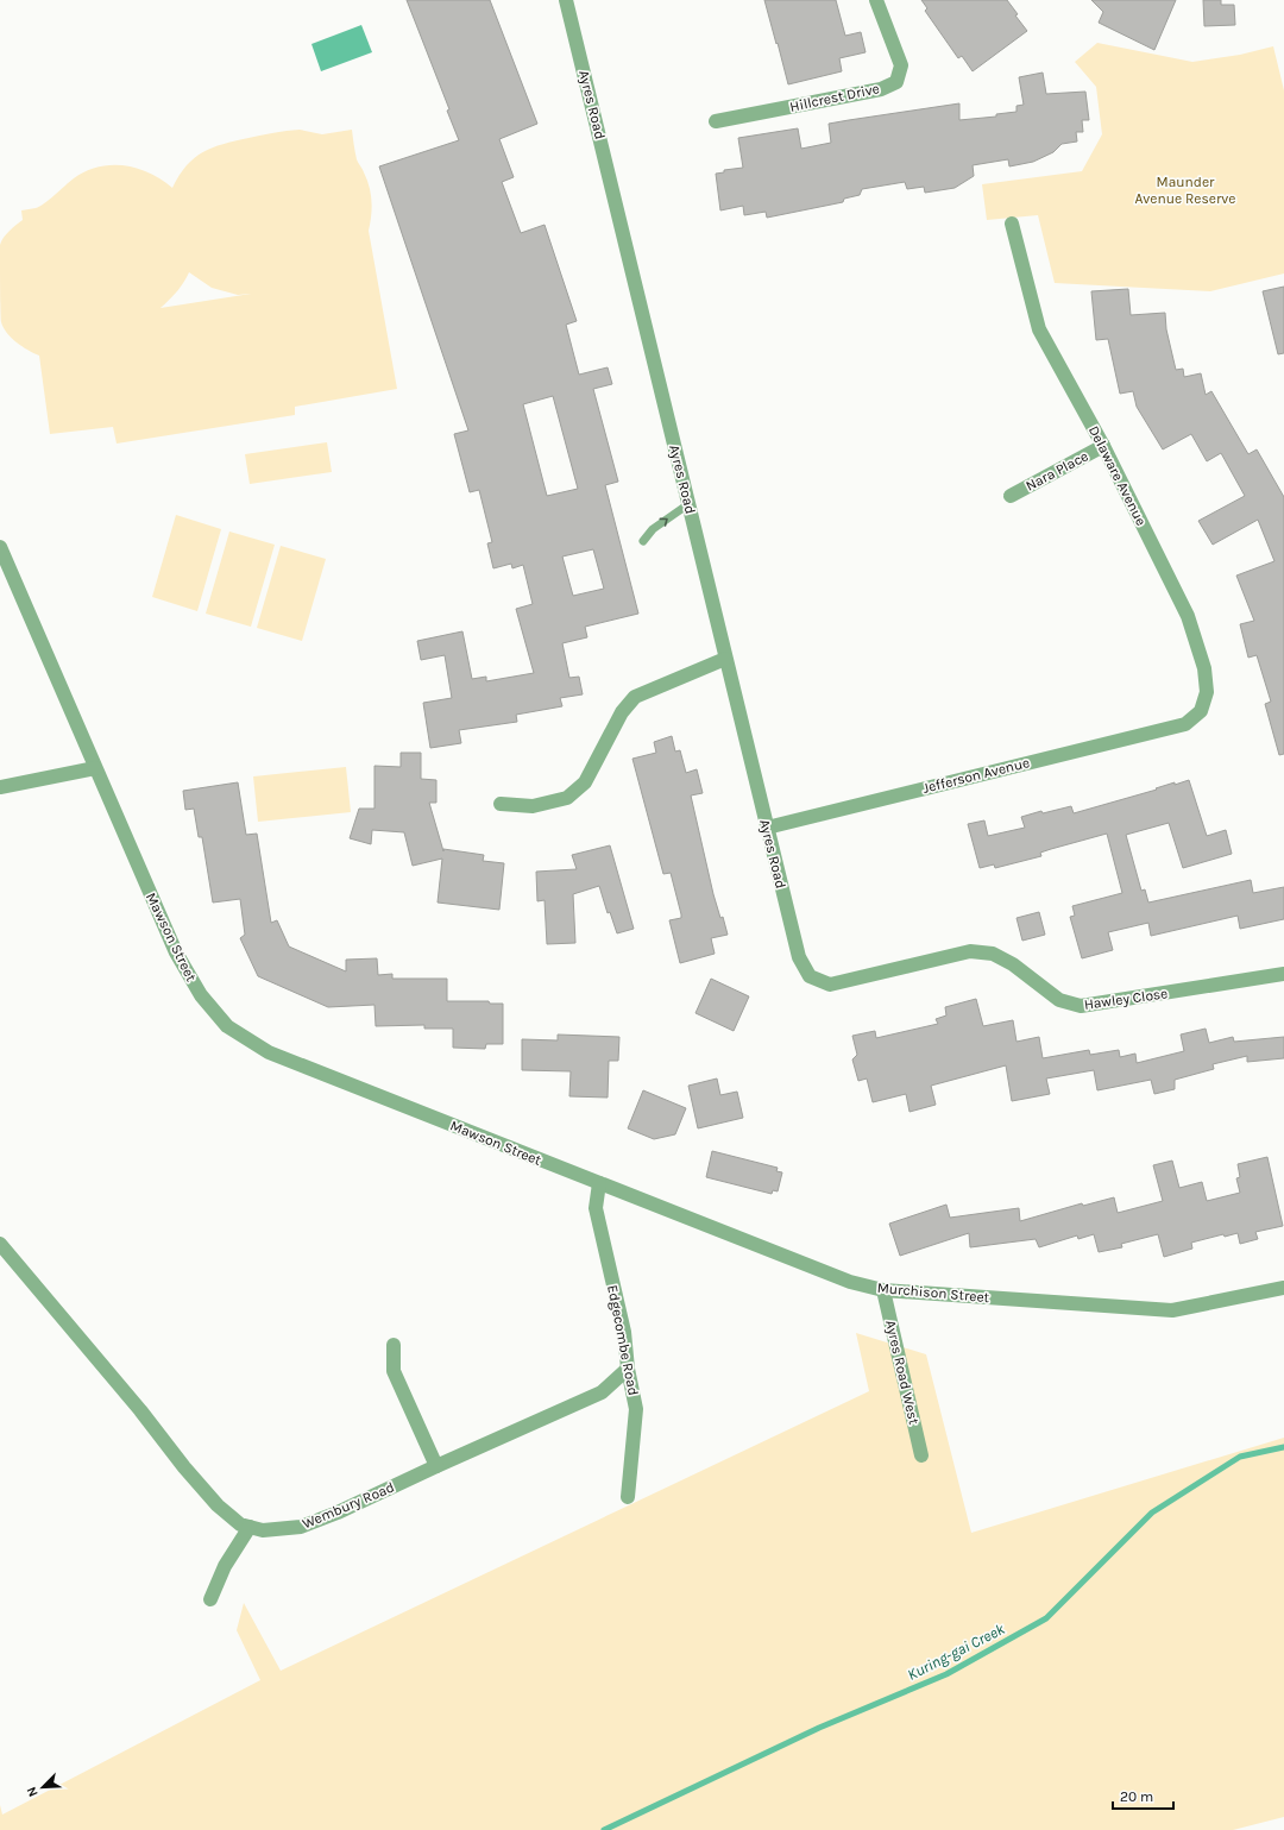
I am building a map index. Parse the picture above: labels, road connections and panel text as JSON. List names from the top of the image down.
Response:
{
  "streets": {
    "street": [
      "Hillcrest Drive",
      "Ayres Road",
      "Nara Place",
      "Delaware Avenue",
      "Jefferson Avenue",
      "Mawson Street",
      "Hawley Close",
      "Murchison Street",
      "Edgecombe Road",
      "Ayres Road West",
      "Wembury Road"
    ]
  },
  "crossings": [
    ["Ayres Road", "Jefferson Avenue"],
    ["Ayres Road", "Hawley Close"],
    ["Nara Place", "Delaware Avenue"],
    ["Delaware Avenue", "Jefferson Avenue"],
    ["Mawson Street", "Murchison Street"],
    ["Mawson Street", "Edgecombe Road"],
    ["Murchison Street", "Edgecombe Road"],
    ["Murchison Street", "Ayres Road West"],
    ["Edgecombe Road", "Wembury Road"]
  ],
  "water": ["Kuring-gai Creek"],
  "parks": ["Maunder Avenue Reserve"],
  "scale_bar": "20 m",
  "north": "bottom left"
}
